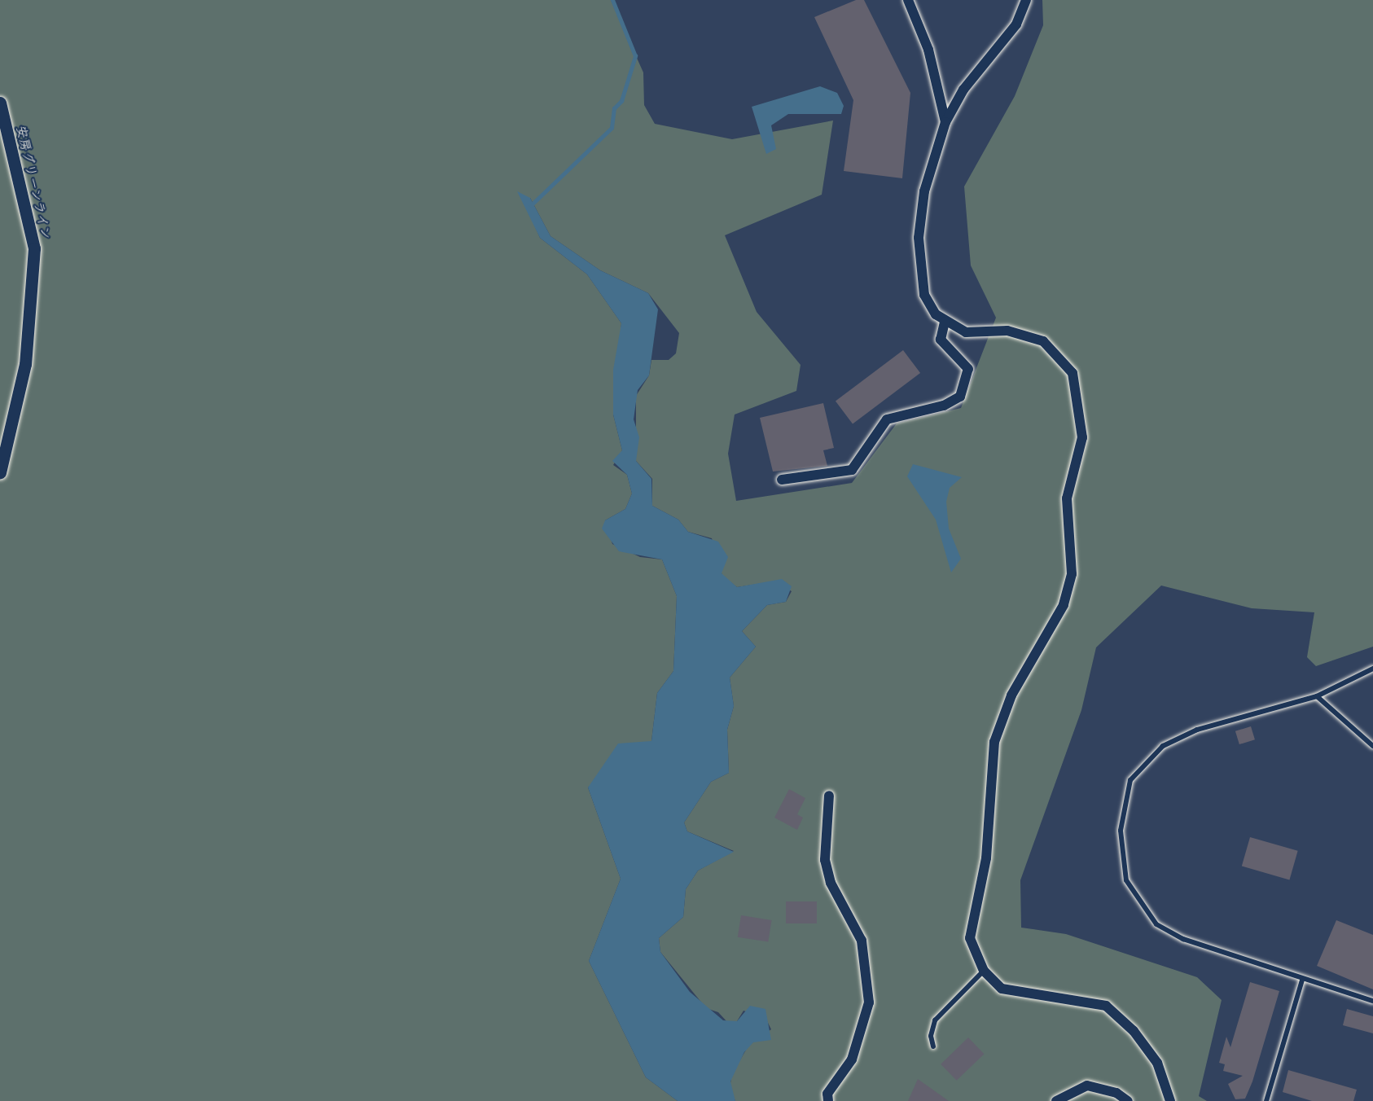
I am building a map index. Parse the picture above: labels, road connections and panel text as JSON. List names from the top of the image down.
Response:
{
  "streets": {
    "street": ["安房グリーンライン"]
  }
}
